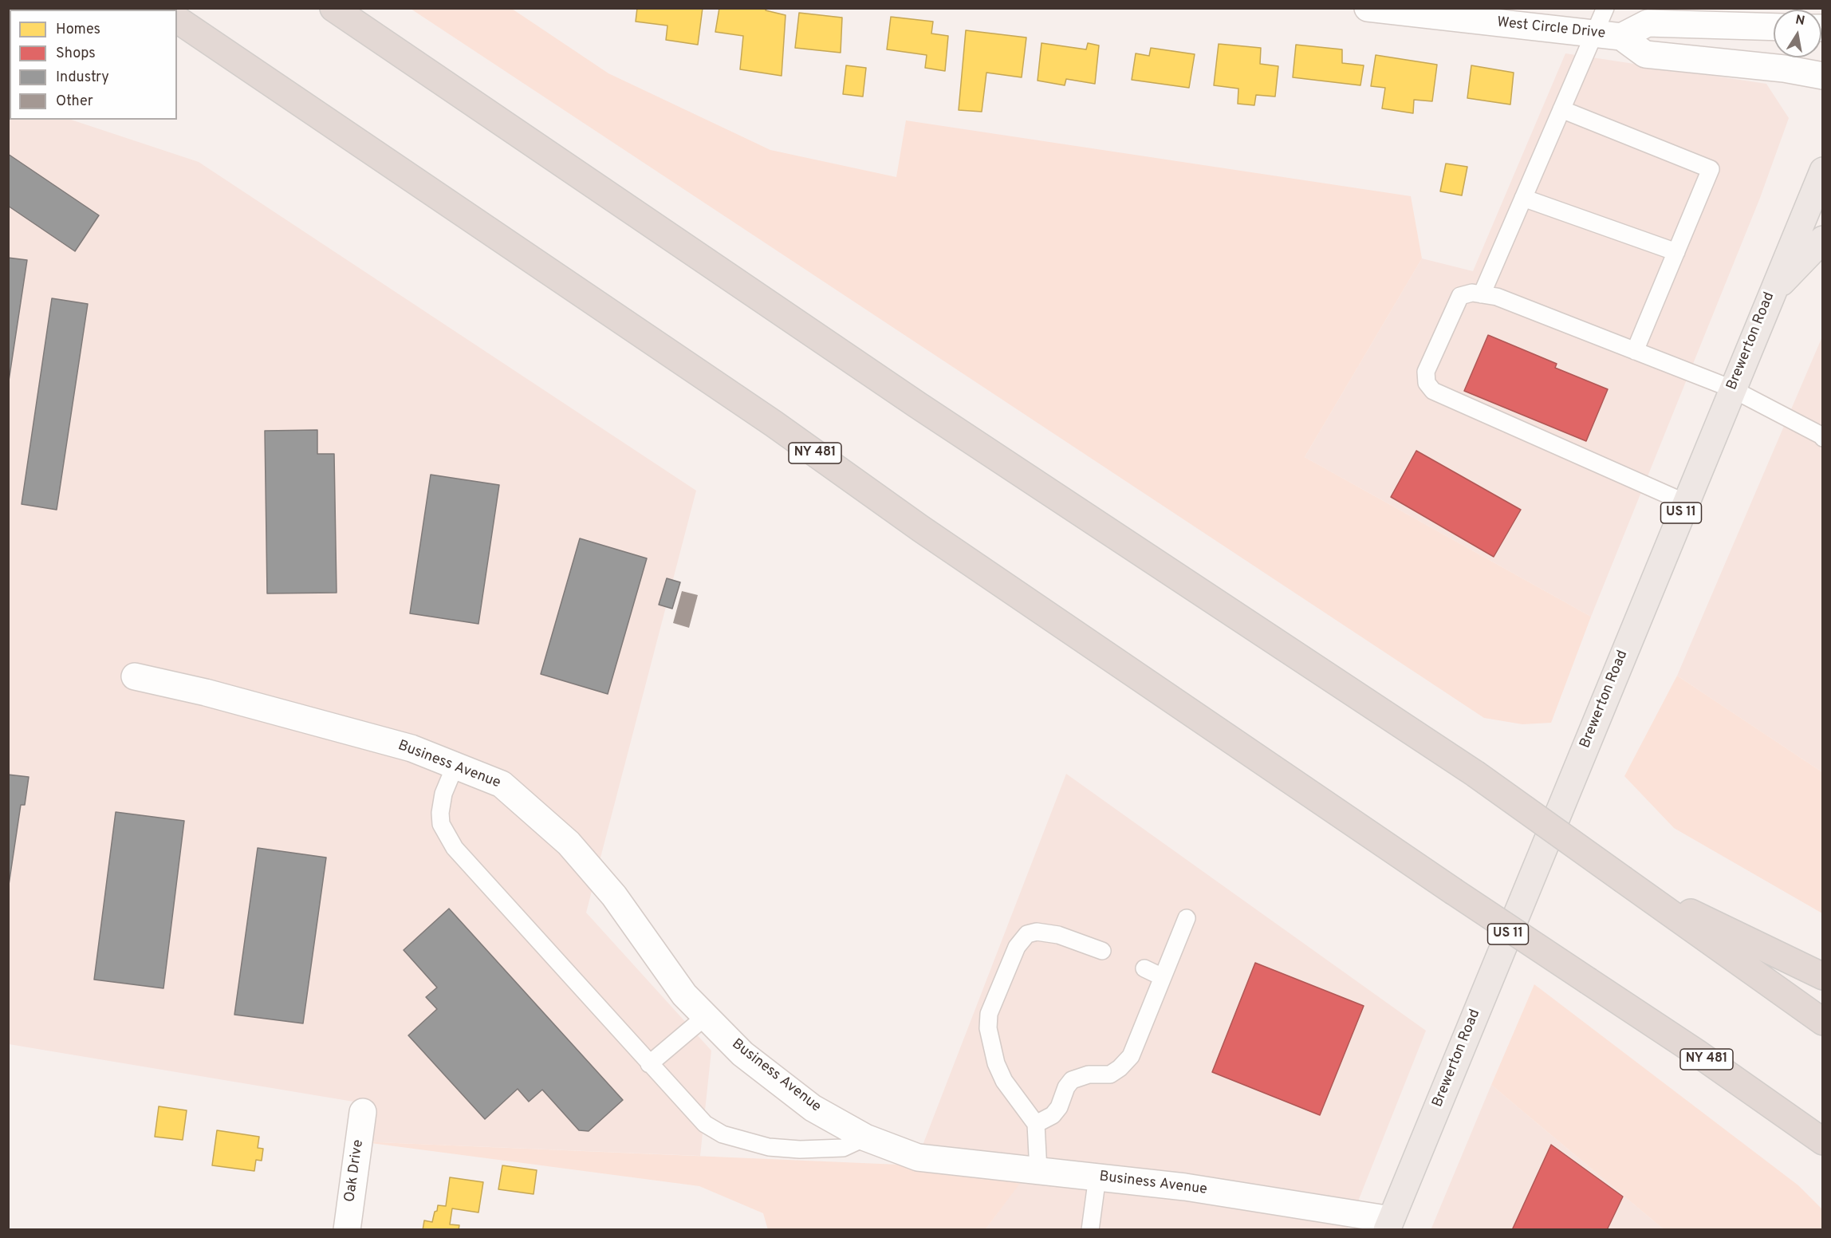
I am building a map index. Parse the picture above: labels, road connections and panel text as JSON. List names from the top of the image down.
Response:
{
  "streets": {
    "highway": ["NY 481"],
    "main road": ["Brewerton Road", "US 11"],
    "street": ["West Circle Drive", "Business Avenue", "Oak Drive"]
  },
  "crossings": [
    ["Brewerton Road", "Business Avenue"]
  ],
  "legend": [
    "Homes",
    "Shops",
    "Industry",
    "Other"
  ],
  "north": "top"
}
